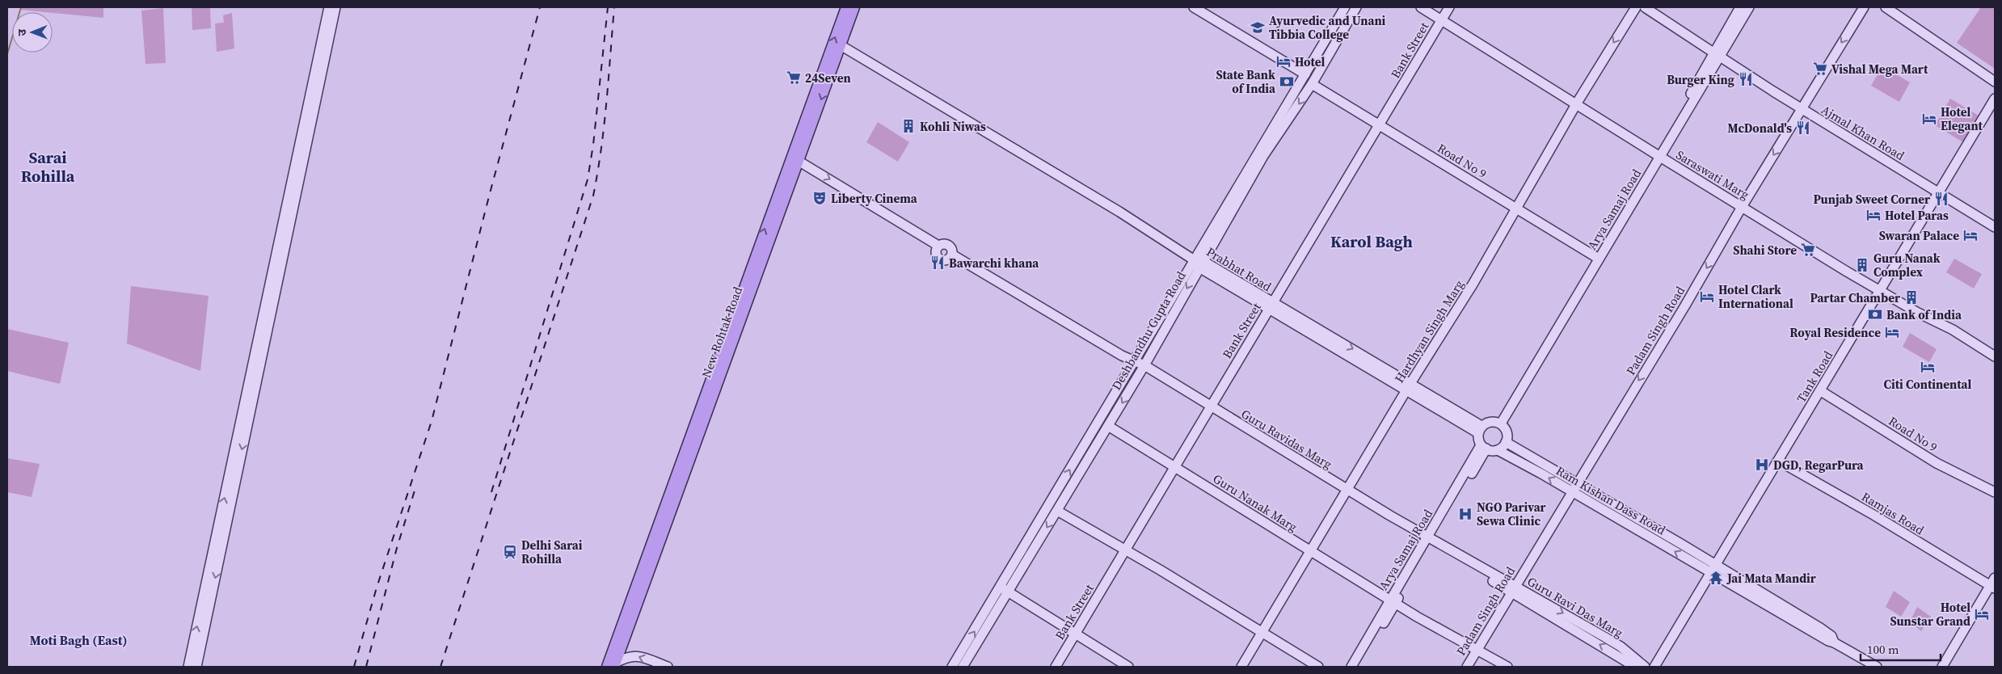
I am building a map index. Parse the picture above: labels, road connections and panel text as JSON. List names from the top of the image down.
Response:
{
  "streets": {
    "main road": ["New Rohtak Road"],
    "street": [
      "Bank Street",
      "Ajmal Khan Road",
      "Road No 9",
      "Saraswati Marg",
      "Arya Samaj Road",
      "Prabhat Road",
      "Deshbandhu Gupta Road",
      "Padam Singh Road",
      "Hardhyan Singh Marg",
      "Tank Road",
      "Guru Ravidas Marg",
      "Ram Kishan Dass Road",
      "Guru Nanak Marg",
      "Ramjas Road",
      "Guru Ravi Das Marg"
    ]
  },
  "crossings": [
    ["Bank Street", "Road No 9"],
    ["Bank Street", "Saraswati Marg"],
    ["Bank Street", "Prabhat Road"],
    ["Bank Street", "Guru Ravidas Marg"],
    ["Bank Street", "Guru Nanak Marg"],
    ["Ajmal Khan Road", "Arya Samaj Road"],
    ["Ajmal Khan Road", "Padam Singh Road"],
    ["Ajmal Khan Road", "Tank Road"],
    ["Road No 9", "Arya Samaj Road"],
    ["Road No 9", "Deshbandhu Gupta Road"],
    ["Road No 9", "Hardhyan Singh Marg"],
    ["Road No 9", "Tank Road"],
    ["Saraswati Marg", "Arya Samaj Road"],
    ["Saraswati Marg", "Padam Singh Road"],
    ["Saraswati Marg", "Hardhyan Singh Marg"],
    ["Saraswati Marg", "Tank Road"],
    ["Arya Samaj Road", "Prabhat Road"],
    ["Arya Samaj Road", "Guru Ravidas Marg"],
    ["Arya Samaj Road", "Ram Kishan Dass Road"],
    ["Arya Samaj Road", "Guru Nanak Marg"],
    ["Arya Samaj Road", "Guru Ravi Das Marg"],
    ["Prabhat Road", "Deshbandhu Gupta Road"],
    ["Prabhat Road", "Hardhyan Singh Marg"],
    ["Prabhat Road", "New Rohtak Road"],
    ["Prabhat Road", "Ram Kishan Dass Road"],
    ["Deshbandhu Gupta Road", "Guru Ravidas Marg"],
    ["Deshbandhu Gupta Road", "Guru Nanak Marg"],
    ["Padam Singh Road", "Ram Kishan Dass Road"],
    ["Padam Singh Road", "Guru Nanak Marg"],
    ["Padam Singh Road", "Guru Ravi Das Marg"],
    ["Hardhyan Singh Marg", "Guru Ravidas Marg"],
    ["Hardhyan Singh Marg", "Guru Nanak Marg"],
    ["New Rohtak Road", "Guru Ravidas Marg"],
    ["Tank Road", "Ram Kishan Dass Road"],
    ["Tank Road", "Ramjas Road"],
    ["Guru Ravidas Marg", "Guru Ravi Das Marg"]
  ],
  "one_way": ["Padam Singh Road", "Guru Ravidas Marg"],
  "districts": ["Sarai Rohilla", "Karol Bagh", "Moti Bagh (East)"],
  "places": {
    "school or university": ["Ayurvedic and Unani Tibbia College"],
    "hotel": [
      "Hotel",
      "Hotel Elegant",
      "Hotel Paras",
      "Swaran Palace",
      "Hotel Clark International",
      "Royal Residence",
      "Citi Continental",
      "Hotel Sunstar Grand"
    ],
    "supermarket": ["Vishal Mega Mart", "24Seven", "Shahi Store"],
    "restaurant": [
      "Burger King",
      "McDonald's",
      "Punjab Sweet Corner",
      "Bawarchi khana"
    ],
    "bank": ["State Bank of India", "Bank of India"],
    "building": ["Kohli Niwas", "Guru Nanak Complex", "Partar Chamber"],
    "theatre": ["Liberty Cinema"],
    "hospital": ["DGD, RegarPura", "NGO Parivar Sewa Clinic"],
    "station": ["Delhi Sarai Rohilla"],
    "temple": ["Jai Mata Mandir"]
  },
  "scale_bar": "100 m",
  "north": "left"
}
